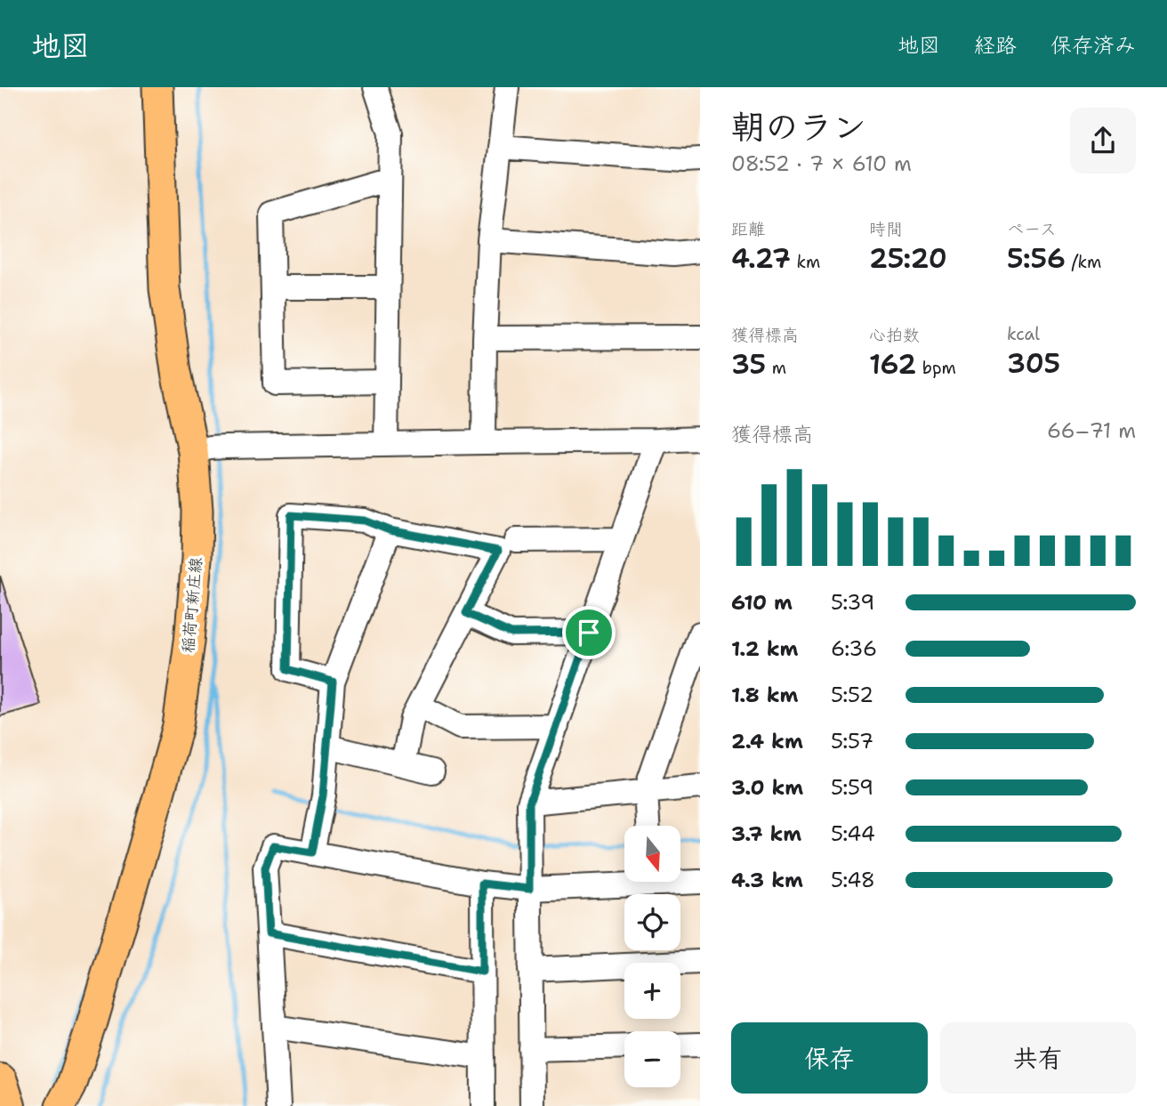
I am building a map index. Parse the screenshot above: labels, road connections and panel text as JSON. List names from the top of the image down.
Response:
{
  "streets": {
    "main road": ["稲荷町新庄線"]
  },
  "north": "bottom",
  "page": {
    "header": "地図",
    "nav": ["地図", "経路", "保存済み"],
    "heading": ["朝のラン", "08:52 · 7 × 610 m"],
    "stats": [
      ["距離", "4.27 km"],
      ["時間", "25:20"],
      ["ペース", "5:56 /km"],
      ["獲得標高", "35 m"],
      ["心拍数", "162 bpm"],
      ["kcal", "305"]
    ],
    "chart": ["獲得標高", "66–71 m"],
    "list": [
      {
        "name": "610 m",
        "note": "5:39"
      },
      {
        "name": "1.2 km",
        "note": "6:36"
      },
      {
        "name": "1.8 km",
        "note": "5:52"
      },
      {
        "name": "2.4 km",
        "note": "5:57"
      },
      {
        "name": "3.0 km",
        "note": "5:59"
      },
      {
        "name": "3.7 km",
        "note": "5:44"
      },
      {
        "name": "4.3 km",
        "note": "5:48"
      }
    ],
    "map_buttons": ["+", "−"],
    "buttons": ["保存", "共有"]
  }
}
